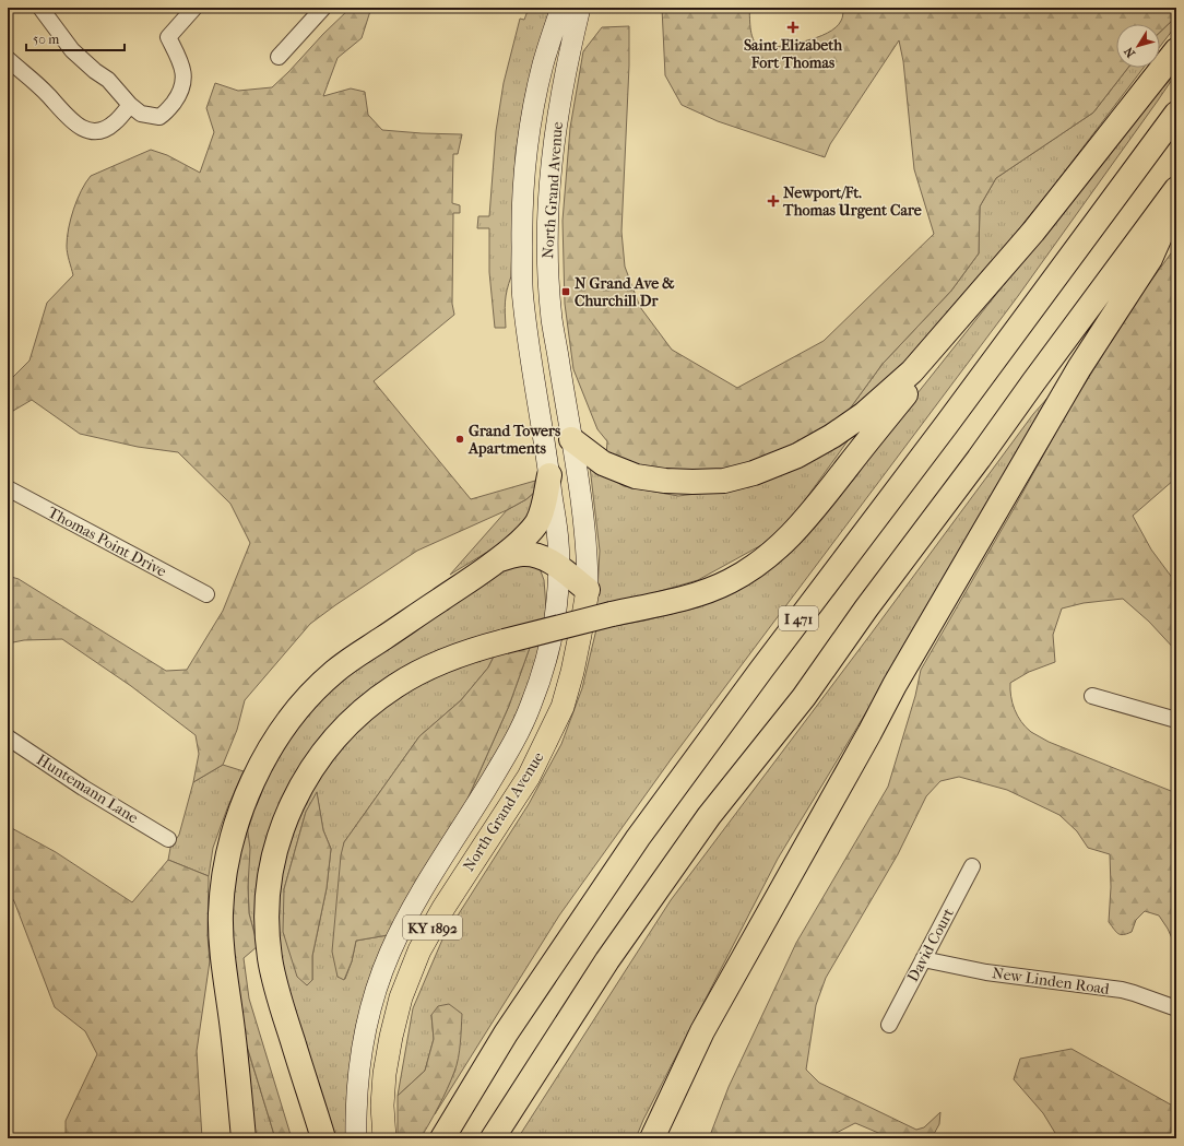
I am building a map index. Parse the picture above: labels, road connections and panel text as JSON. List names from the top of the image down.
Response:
{
  "streets": {
    "highway": ["I 471"],
    "main road": ["North Grand Avenue", "KY 1892"],
    "street": [
      "Thomas Point Drive",
      "Huntemann Lane",
      "David Court",
      "New Linden Road"
    ]
  },
  "crossings": [
    ["David Court", "New Linden Road"]
  ],
  "places": {
    "health": ["Saint Elizabeth Fort Thomas", "Newport/Ft. Thomas Urgent Care"],
    "transit": ["N Grand Ave & Churchill Dr"],
    "other": ["Grand Towers Apartments"]
  },
  "scale_bar": "50 m",
  "north": "bottom left"
}
